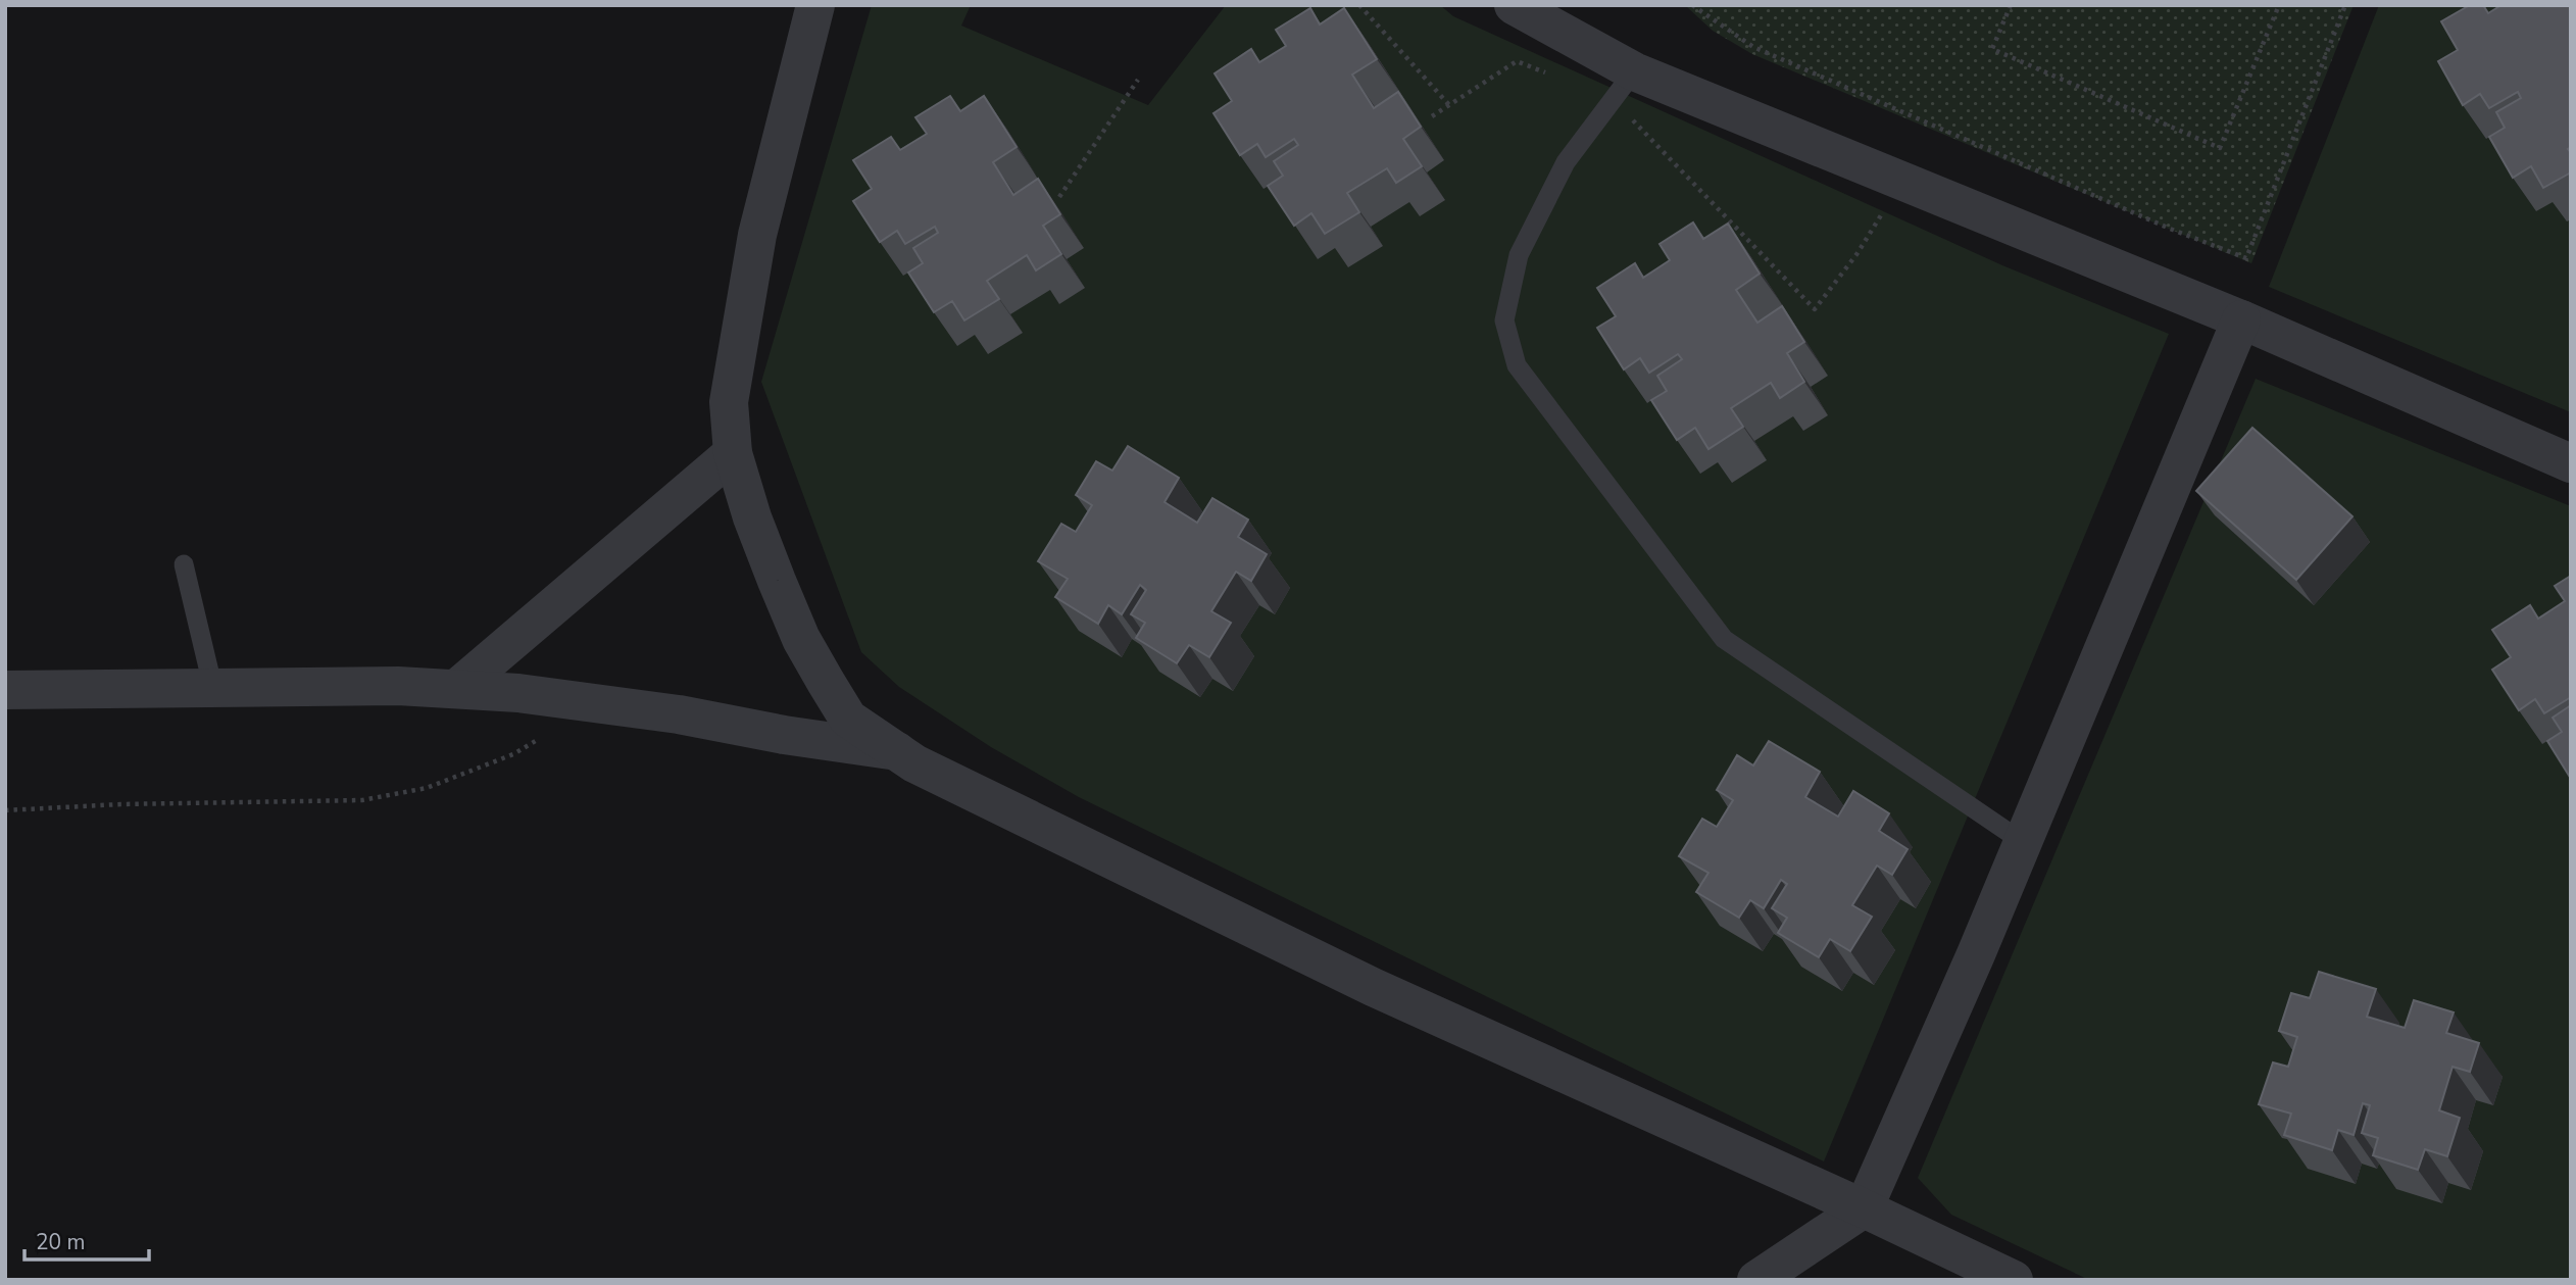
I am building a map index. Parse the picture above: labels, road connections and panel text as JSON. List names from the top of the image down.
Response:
{
  "scale_bar": "20 m"
}
